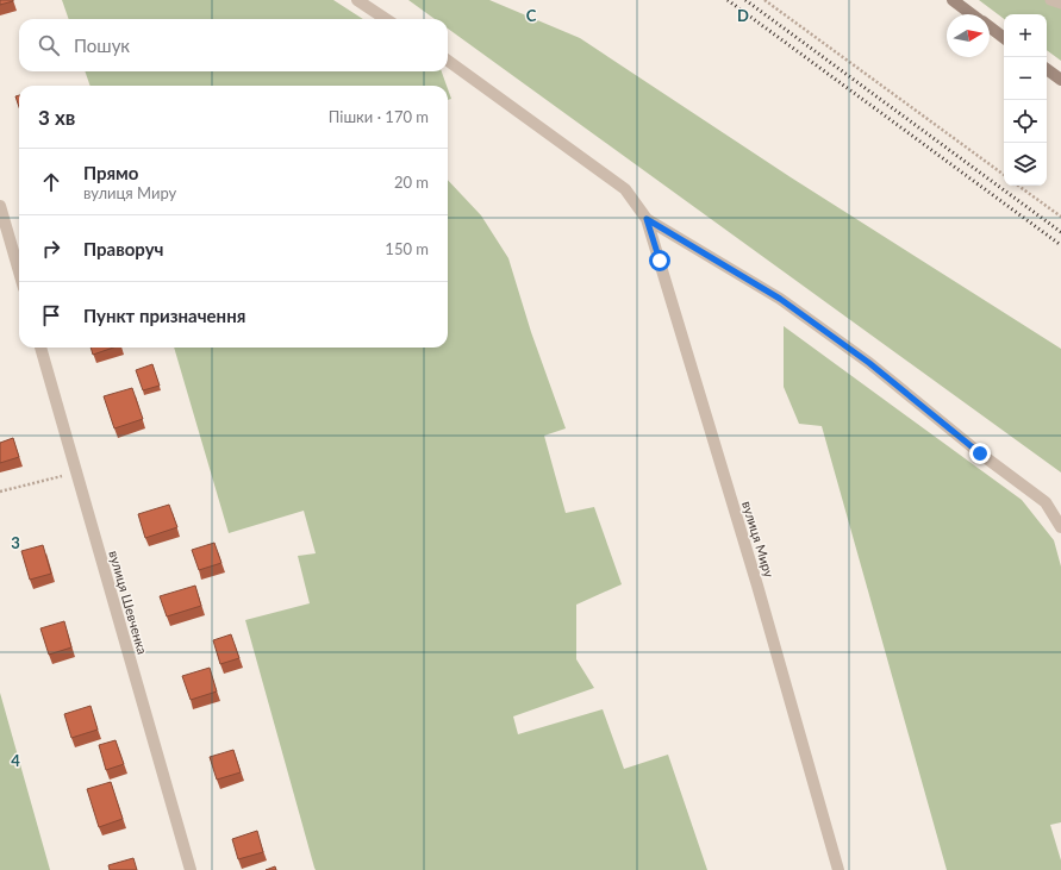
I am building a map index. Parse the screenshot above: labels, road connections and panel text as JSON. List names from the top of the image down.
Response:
{
  "streets": {
    "street": ["вулиця Миру", "вулиця Шевченка"]
  },
  "north": "right",
  "page": {
    "map_buttons": ["+", "−"],
    "search": "Пошук",
    "heading": ["3 хв", "Пішки · 170 m"],
    "list": [
      ["Прямо", "вулиця Миру", "20 m"],
      ["Праворуч", "150 m"],
      "Пункт призначення"
    ]
  },
  "grid": {
    "columns": ["C", "D"],
    "rows": ["3", "4"]
  }
}
